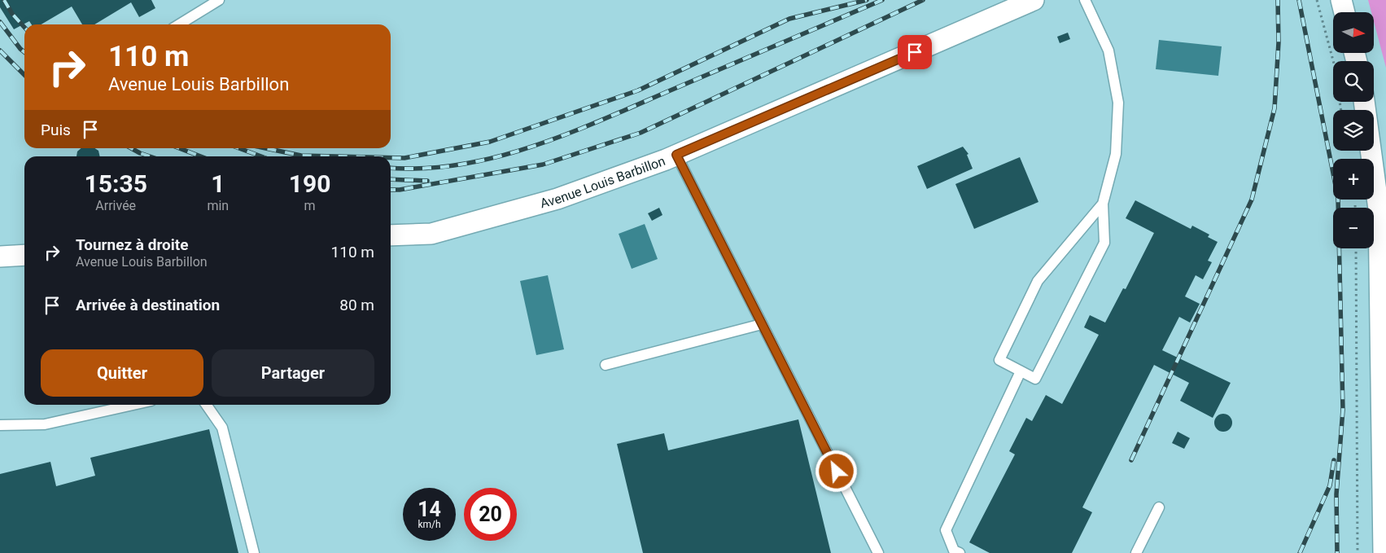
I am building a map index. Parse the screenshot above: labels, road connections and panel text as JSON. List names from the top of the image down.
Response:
{
  "streets": {
    "street": ["Avenue Louis Barbillon"]
  },
  "north": "right",
  "page": {
    "map_buttons": ["+", "−"],
    "turn": ["110 m", "Avenue Louis Barbillon"],
    "then": "Puis",
    "eta": [
      "15:35",
      "Arrivée",
      "1",
      "min",
      "190",
      "m"
    ],
    "list": [
      {
        "name": "Tournez à droite",
        "note": "Avenue Louis Barbillon",
        "value": "110 m"
      },
      {
        "name": "Arrivée à destination",
        "value": "80 m"
      }
    ],
    "buttons": ["Quitter", "Partager"],
    "speed": "14 km/h",
    "limit": "20"
  }
}
